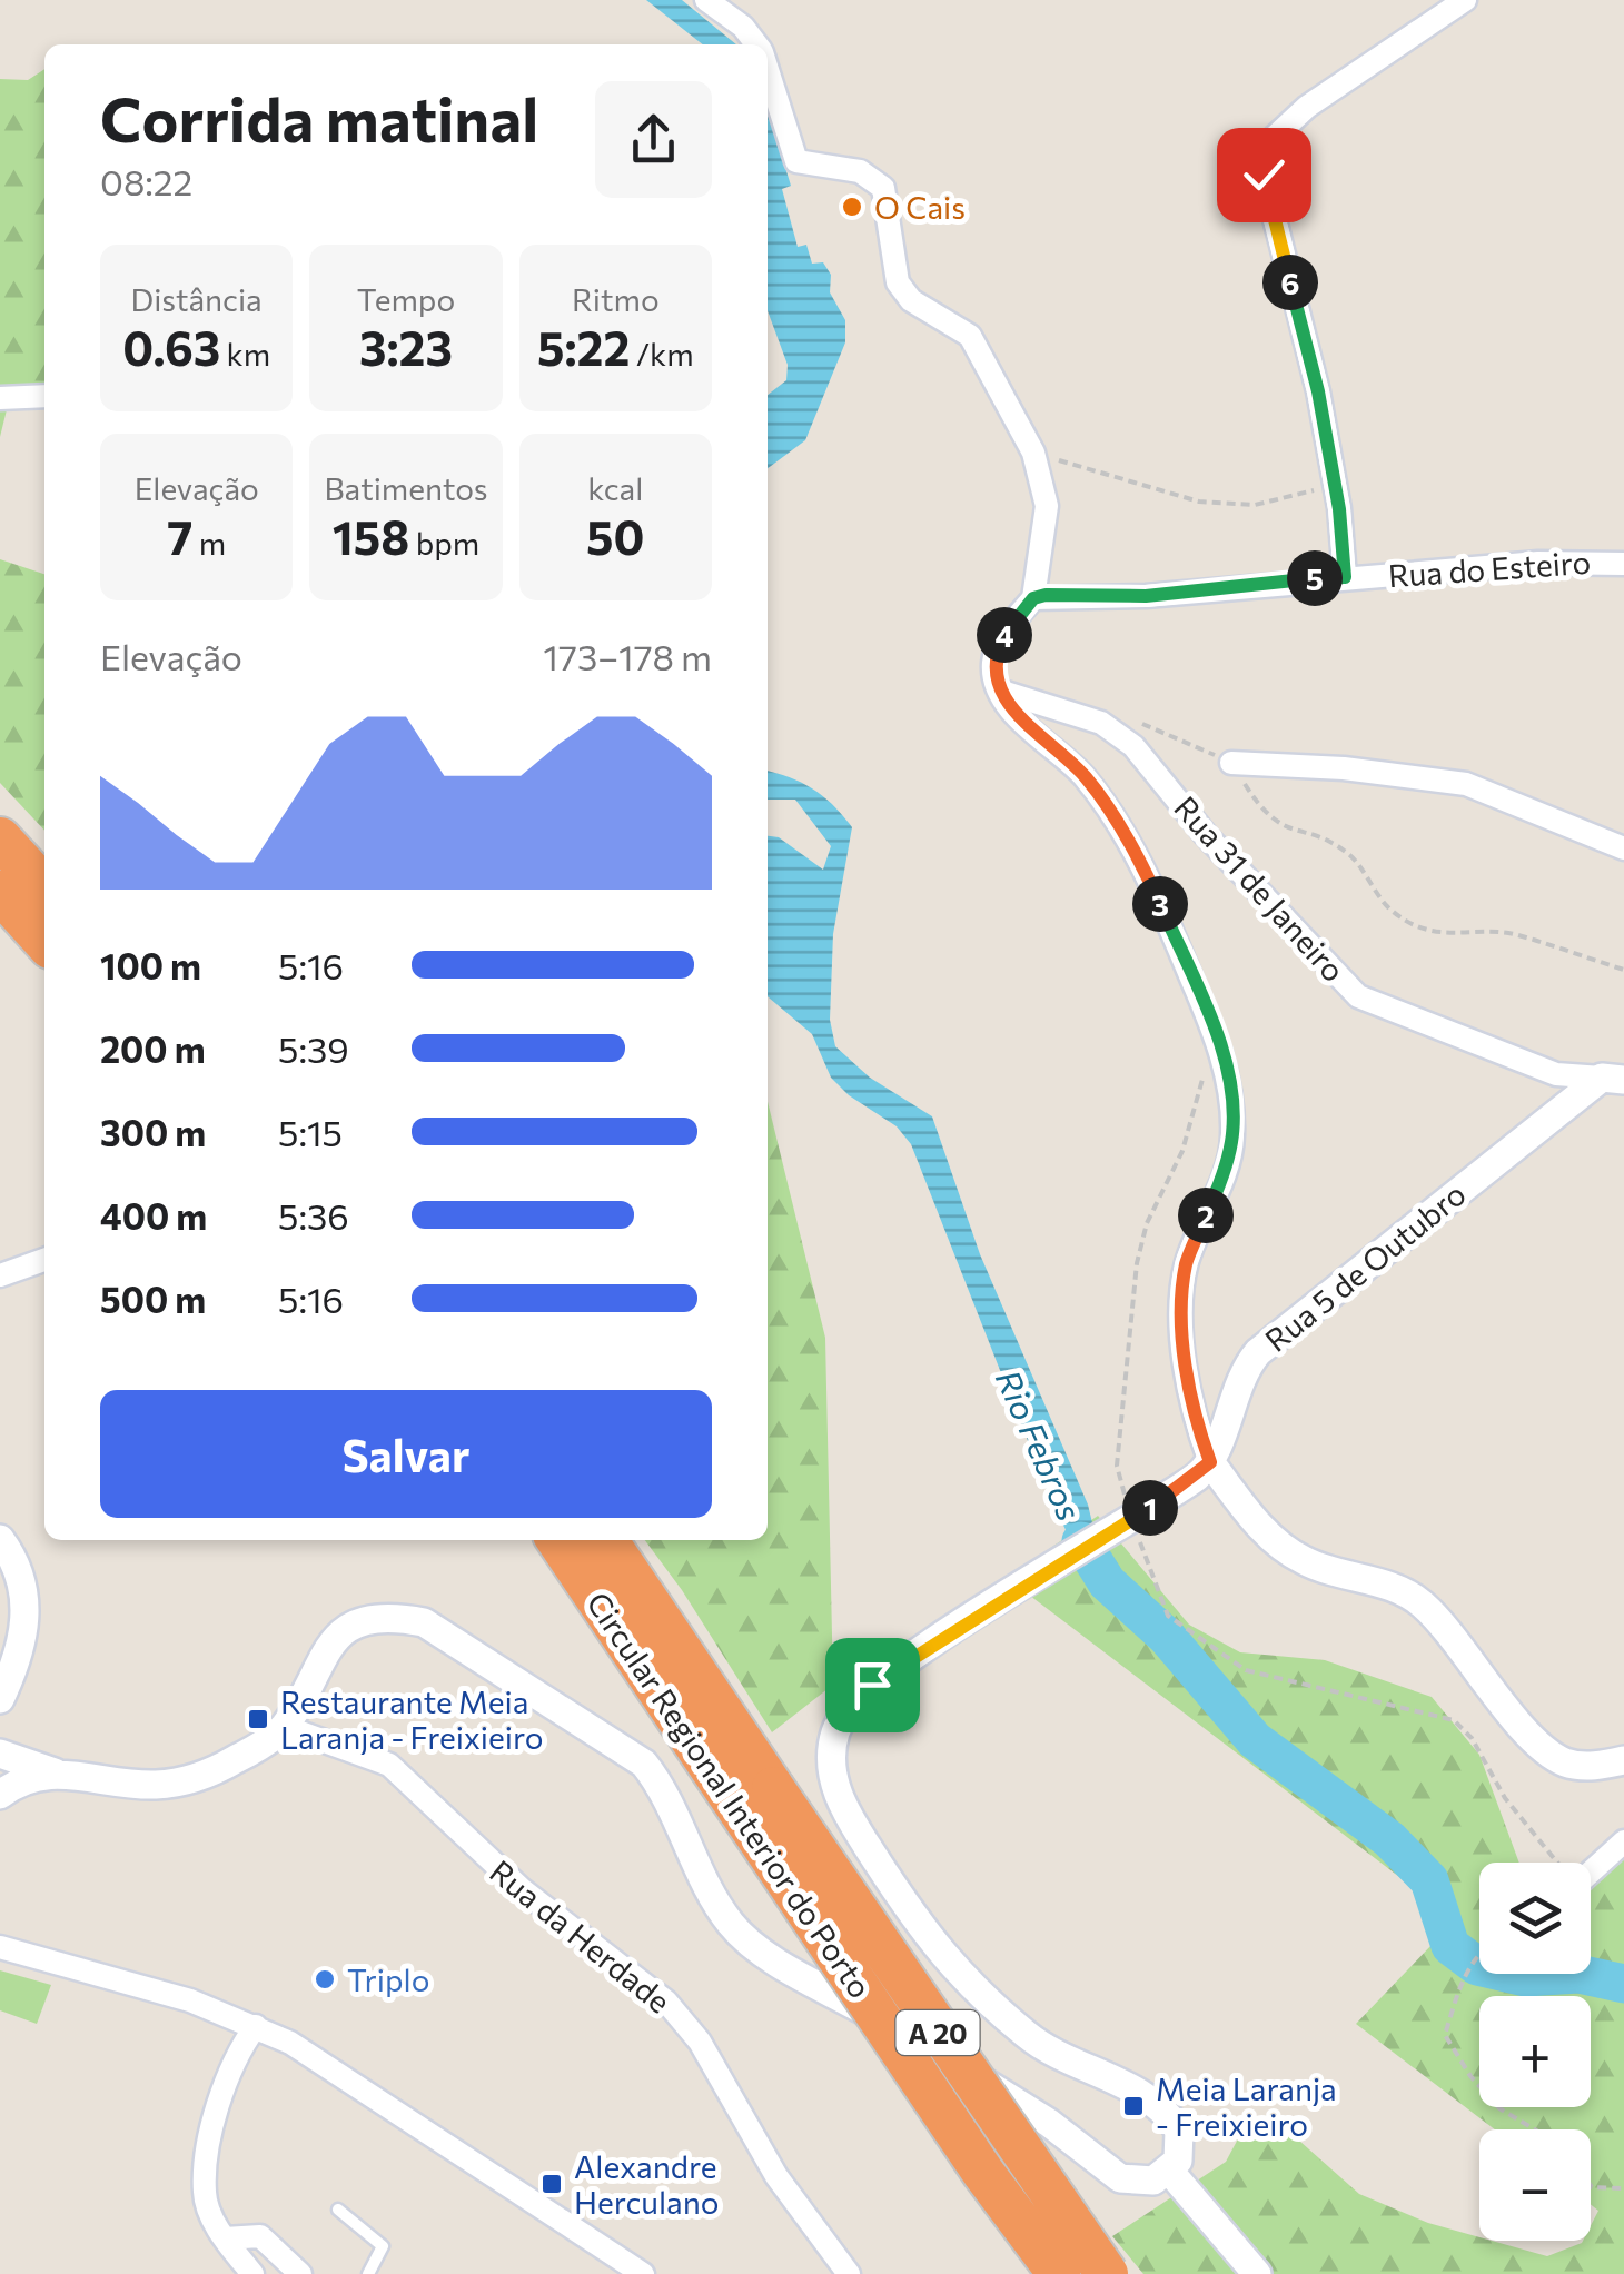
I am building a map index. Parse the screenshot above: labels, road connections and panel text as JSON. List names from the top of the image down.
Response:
{
  "streets": {
    "highway": ["Circular Regional Interior do Porto", "A 20"],
    "street": [
      "Rua do Esteiro",
      "Rua 31 de Janeiro",
      "Rua 5 de Outubro",
      "Rua da Herdade"
    ]
  },
  "crossings": [
    ["Rua 31 de Janeiro", "Rua 5 de Outubro"]
  ],
  "water": ["Rio Febros"],
  "places": {
    "other": ["O Cais", "Triplo"],
    "transit": ["Restaurante Meia Laranja - Freixieiro", "Meia Laranja - Freixieiro", "Alexandre Herculano"]
  },
  "page": {
    "heading": ["Corrida matinal", "08:22"],
    "stats": [
      ["Distância", "0.63 km"],
      ["Tempo", "3:23"],
      ["Ritmo", "5:22 /km"],
      ["Elevação", "7 m"],
      ["Batimentos", "158 bpm"],
      ["kcal", "50"]
    ],
    "pins": [
      "6",
      "5",
      "4",
      "3",
      "2",
      "1"
    ],
    "chart": ["Elevação", "173–178 m"],
    "list": [
      {
        "name": "100 m",
        "note": "5:16"
      },
      {
        "name": "200 m",
        "note": "5:39"
      },
      {
        "name": "300 m",
        "note": "5:15"
      },
      {
        "name": "400 m",
        "note": "5:36"
      },
      {
        "name": "500 m",
        "note": "5:16"
      }
    ],
    "buttons": "Salvar",
    "map_buttons": ["+", "−"]
  }
}
